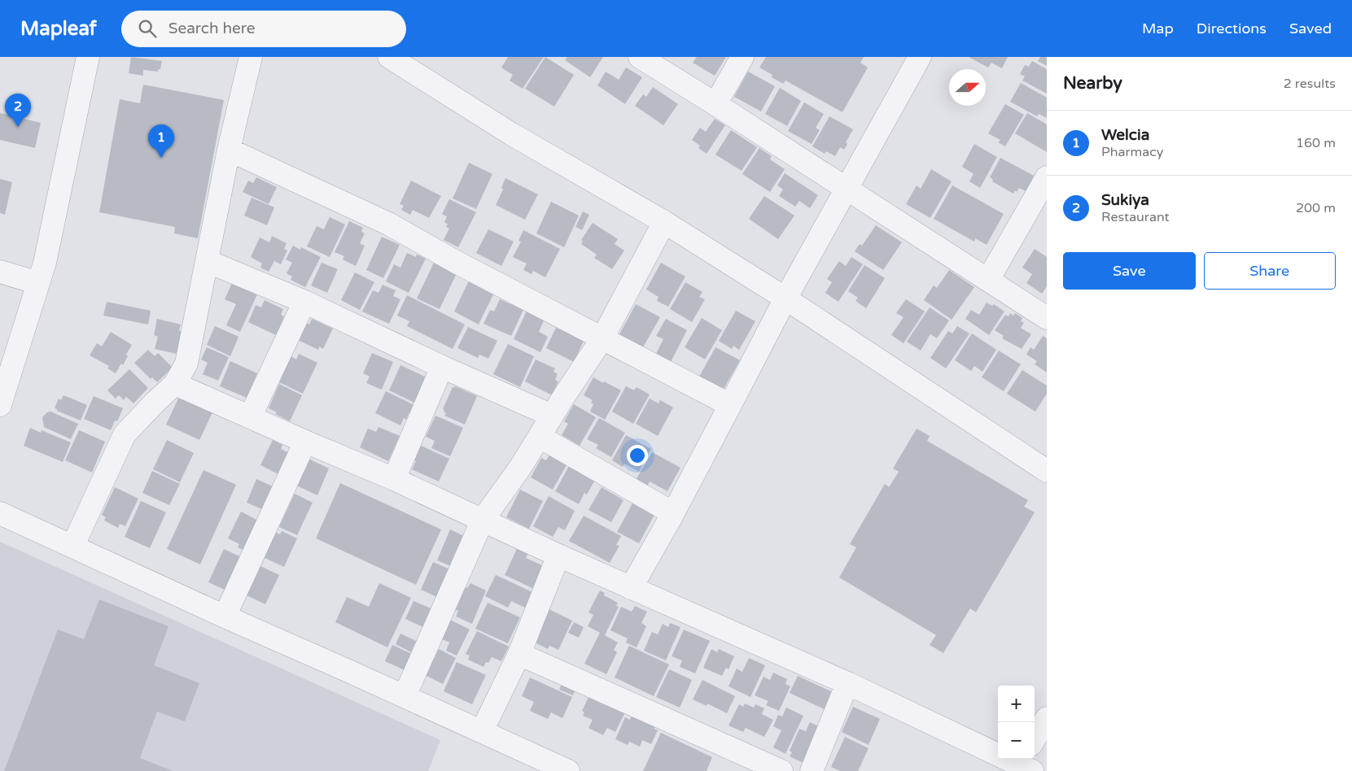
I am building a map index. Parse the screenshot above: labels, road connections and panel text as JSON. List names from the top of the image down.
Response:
{
  "north": "right",
  "page": {
    "header": "Mapleaf",
    "search": "Search here",
    "nav": ["Map", "Directions", "Saved"],
    "heading": ["Nearby", "2 results"],
    "pins": ["2", "1"],
    "list": [
      {
        "mark": "1",
        "name": "Welcia",
        "note": "Pharmacy",
        "value": "160 m"
      },
      {
        "mark": "2",
        "name": "Sukiya",
        "note": "Restaurant",
        "value": "200 m"
      }
    ],
    "buttons": ["Save", "Share"],
    "map_buttons": ["+", "−"]
  }
}
